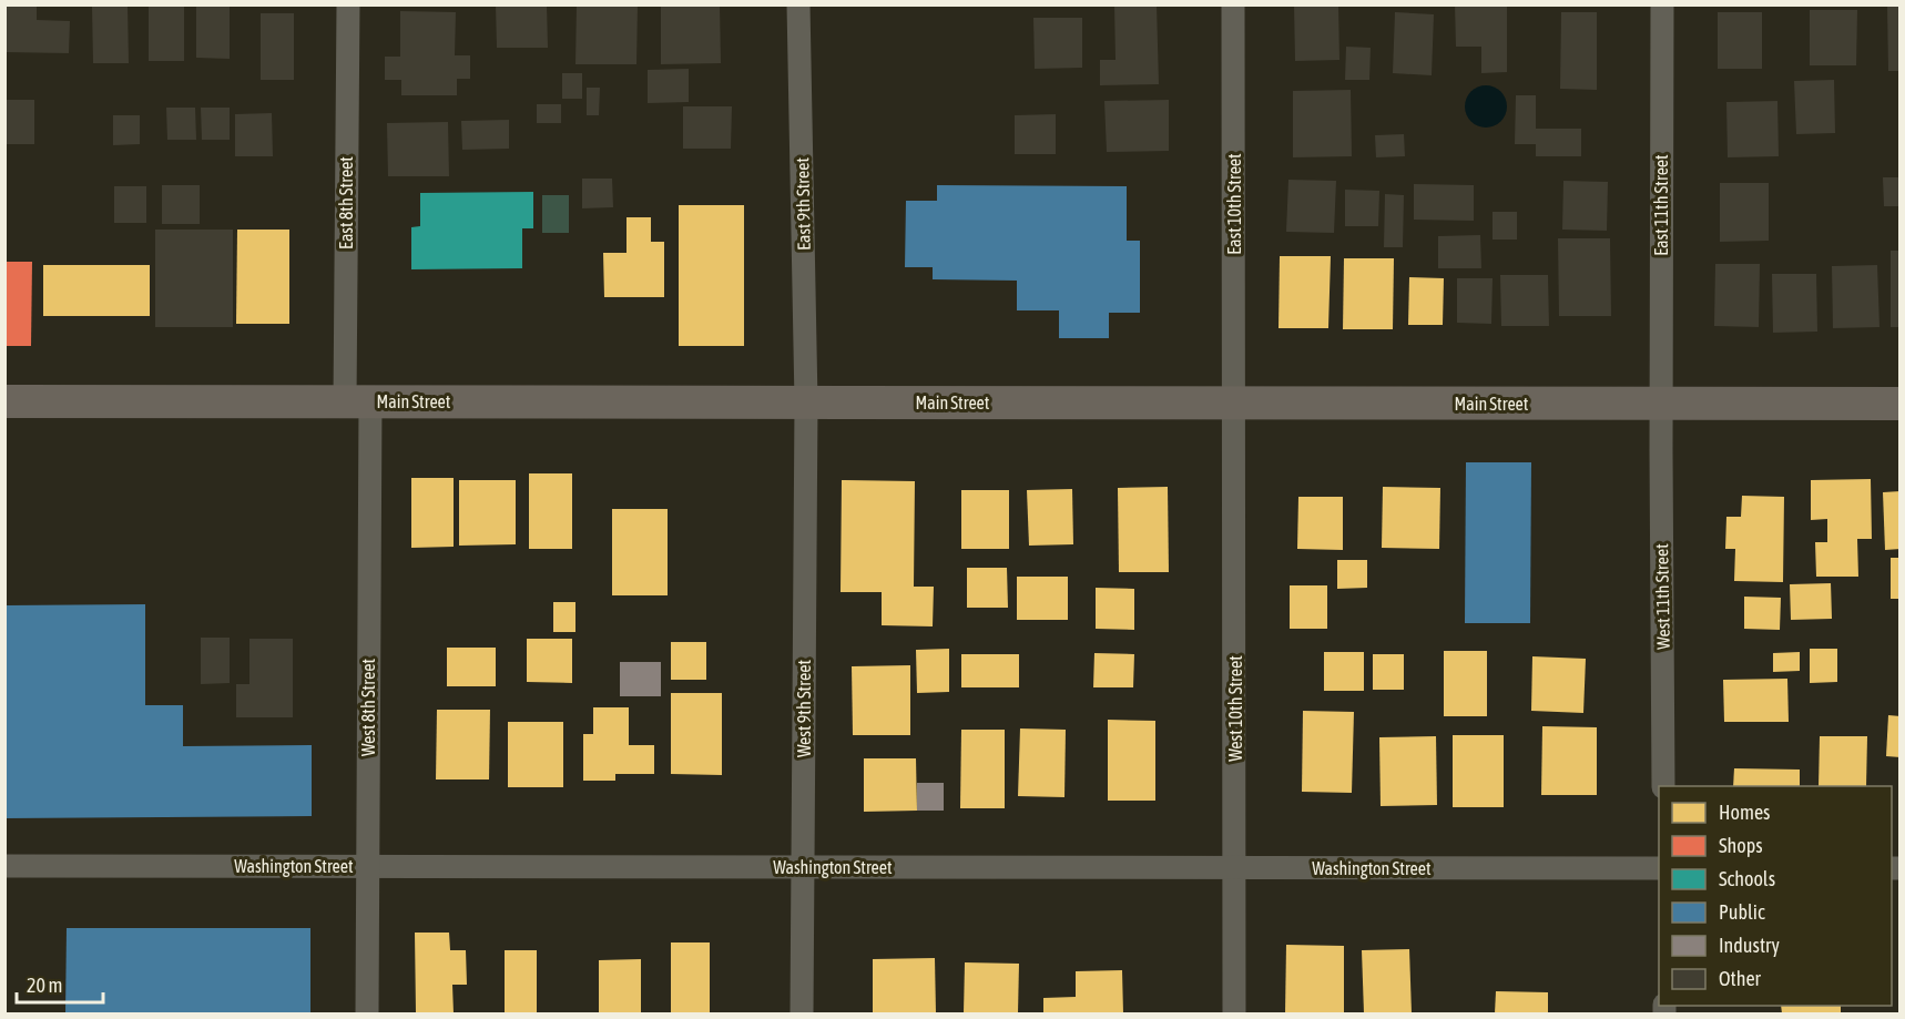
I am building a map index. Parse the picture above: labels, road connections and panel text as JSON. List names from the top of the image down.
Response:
{
  "streets": {
    "main road": ["Main Street"],
    "street": [
      "East 8th Street",
      "East 9th Street",
      "East 10th Street",
      "East 11th Street",
      "West 11th Street",
      "West 8th Street",
      "West 9th Street",
      "West 10th Street",
      "Washington Street"
    ]
  },
  "crossings": [
    ["East 8th Street", "Main Street"],
    ["East 8th Street", "West 8th Street"],
    ["East 9th Street", "Main Street"],
    ["East 9th Street", "West 9th Street"],
    ["East 10th Street", "Main Street"],
    ["East 10th Street", "West 10th Street"],
    ["East 11th Street", "Main Street"],
    ["East 11th Street", "West 11th Street"],
    ["Main Street", "West 11th Street"],
    ["Main Street", "West 8th Street"],
    ["Main Street", "West 9th Street"],
    ["Main Street", "West 10th Street"],
    ["West 8th Street", "Washington Street"],
    ["West 9th Street", "Washington Street"],
    ["West 10th Street", "Washington Street"]
  ],
  "legend": [
    "Homes",
    "Shops",
    "Schools",
    "Public",
    "Industry",
    "Other"
  ],
  "scale_bar": "20 m"
}
